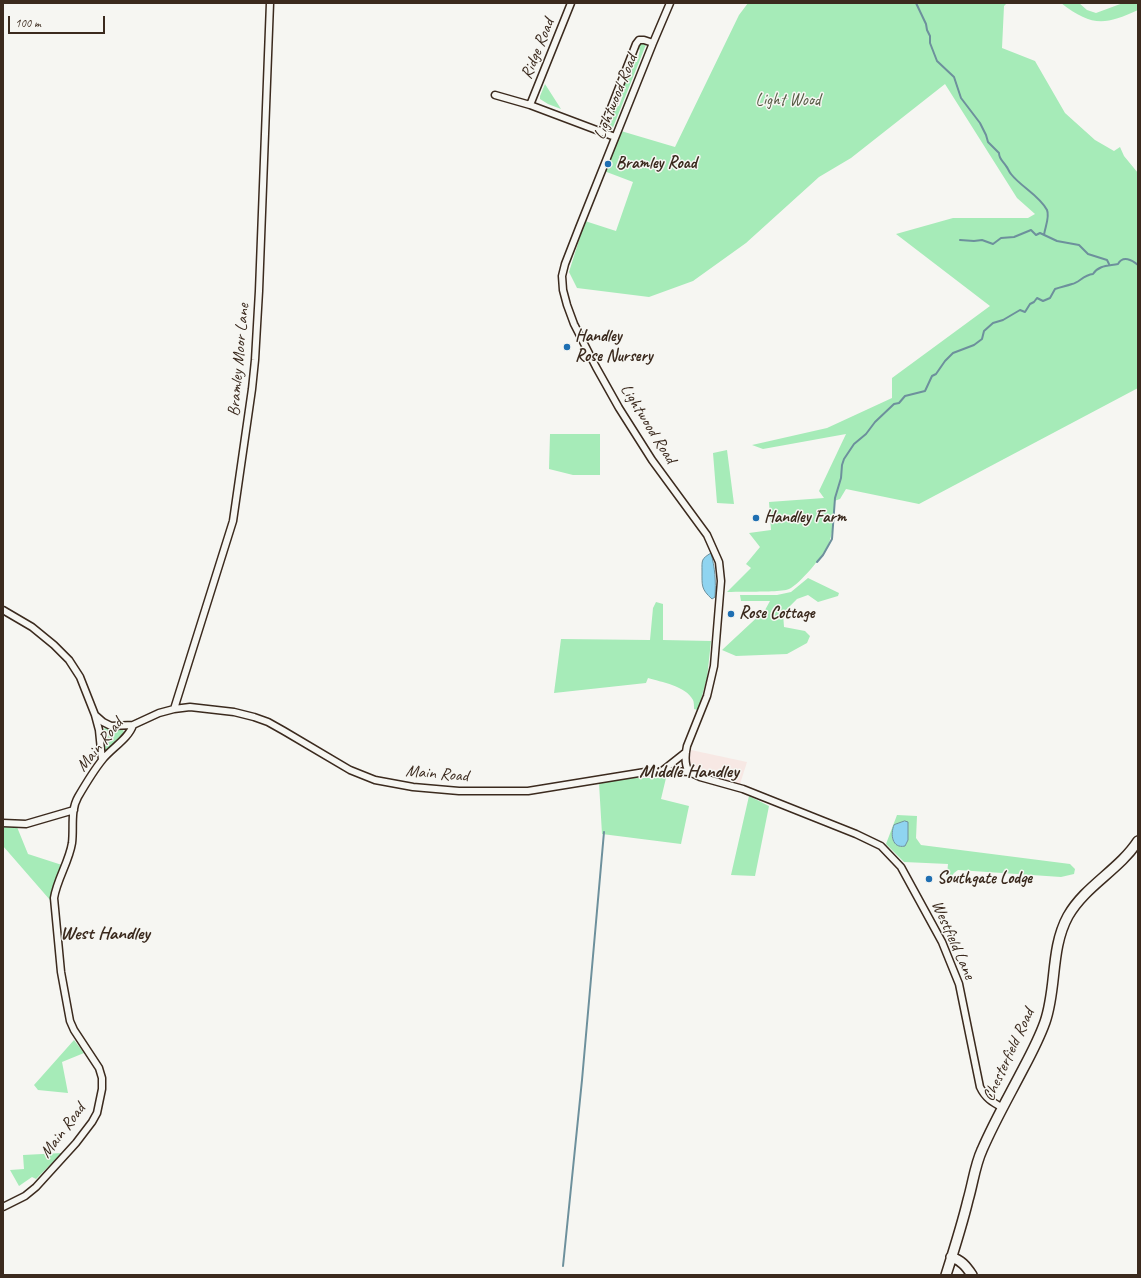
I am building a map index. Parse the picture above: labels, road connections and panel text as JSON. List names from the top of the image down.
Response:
{
  "streets": {
    "main road": ["Chesterfield Road"],
    "street": [
      "Ridge Road",
      "Lightwood Road",
      "Bramley Moor Lane",
      "Main Road",
      "Westfield Lane"
    ]
  },
  "crossings": [
    ["Lightwood Road", "Main Road"],
    ["Lightwood Road", "Westfield Lane"],
    ["Bramley Moor Lane", "Main Road"],
    ["Main Road", "Westfield Lane"],
    ["Westfield Lane", "Chesterfield Road"]
  ],
  "districts": ["Middle Handley", "West Handley"],
  "parks": ["Light Wood"],
  "places": [
    "Bramley Road",
    "Handley Rose Nursery",
    "Handley Farm",
    "Rose Cottage",
    "Southgate Lodge"
  ],
  "scale_bar": "100 m"
}
